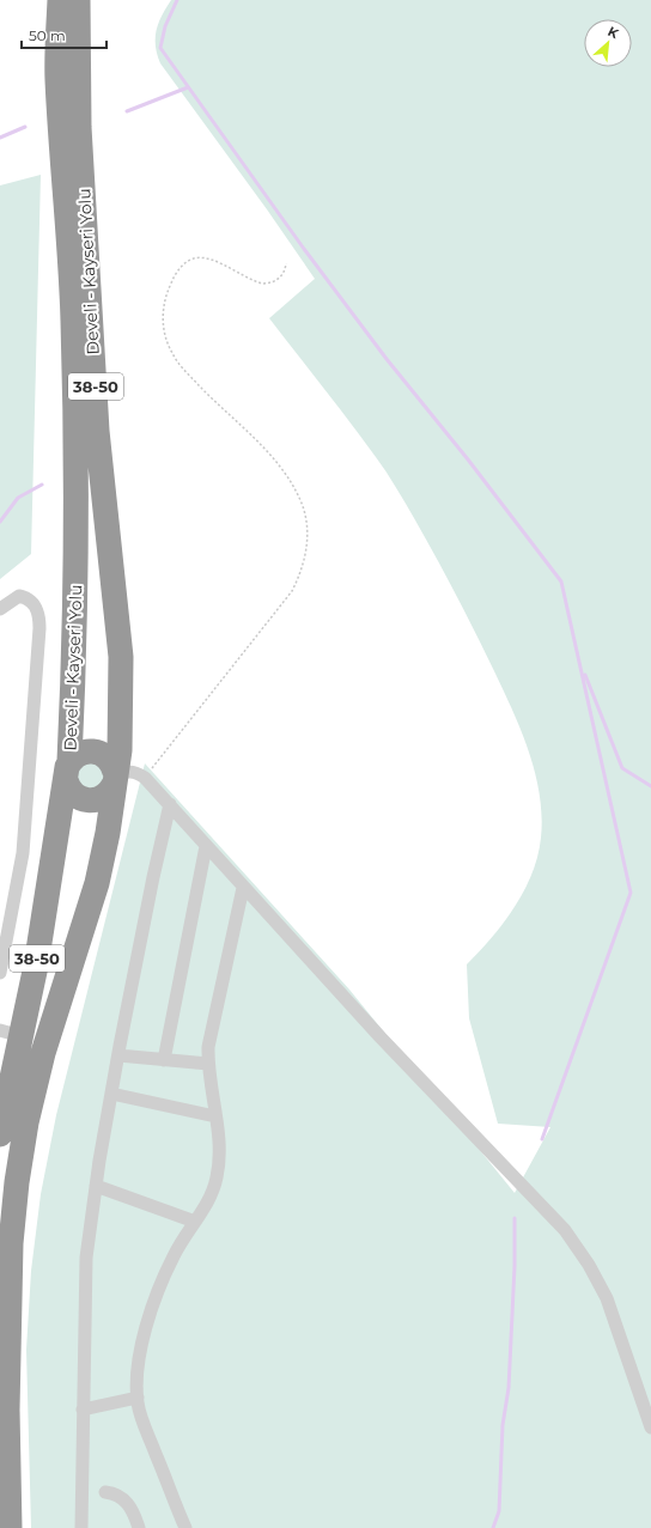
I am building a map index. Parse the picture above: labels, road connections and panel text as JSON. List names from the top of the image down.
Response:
{
  "streets": {
    "highway": ["Develi - Kayseri Yolu", "38-50"]
  },
  "scale_bar": "50 m",
  "north": "top right"
}
